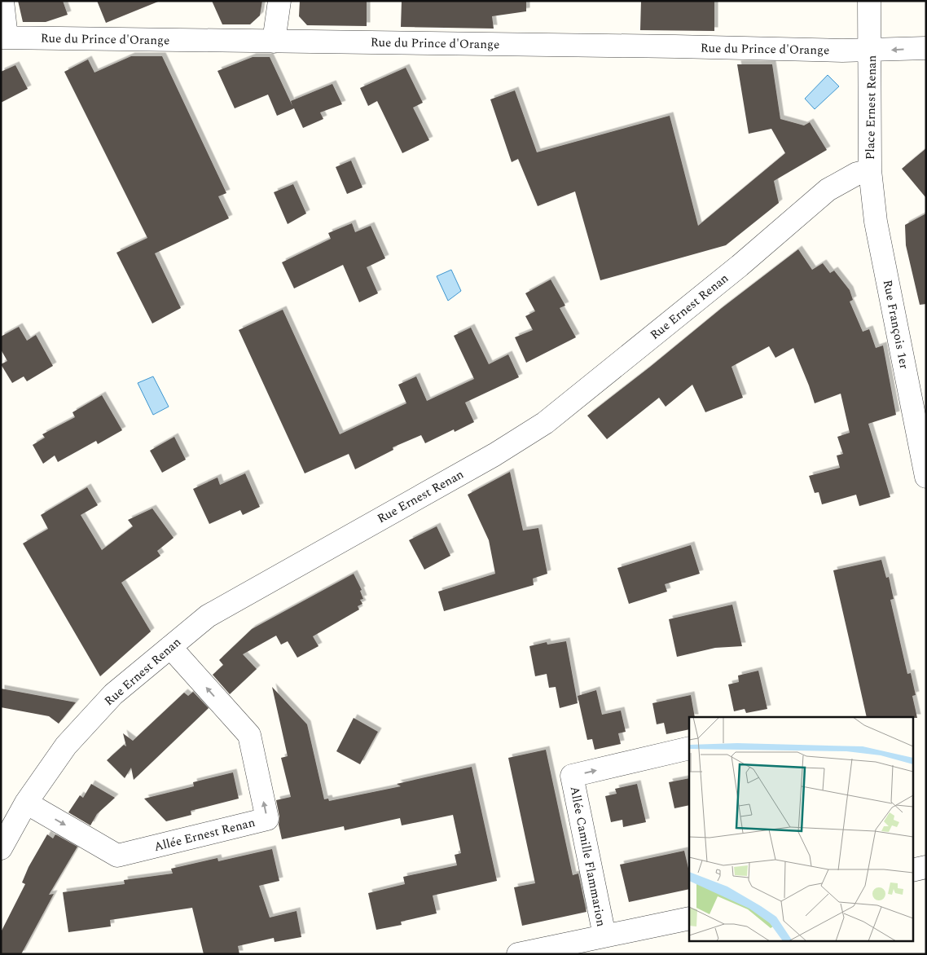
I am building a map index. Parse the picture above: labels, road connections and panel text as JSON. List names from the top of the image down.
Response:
{
  "streets": {
    "street": [
      "Rue du Prince d'Orange",
      "Place Ernest Renan",
      "Rue Ernest Renan",
      "Rue François 1er",
      "Allée Ernest Renan",
      "Allée Camille Flammarion"
    ]
  },
  "crossings": [
    ["Rue du Prince d'Orange", "Place Ernest Renan"],
    ["Place Ernest Renan", "Rue Ernest Renan"],
    ["Place Ernest Renan", "Rue François 1er"],
    ["Rue Ernest Renan", "Rue François 1er"],
    ["Rue Ernest Renan", "Allée Ernest Renan"]
  ]
}
